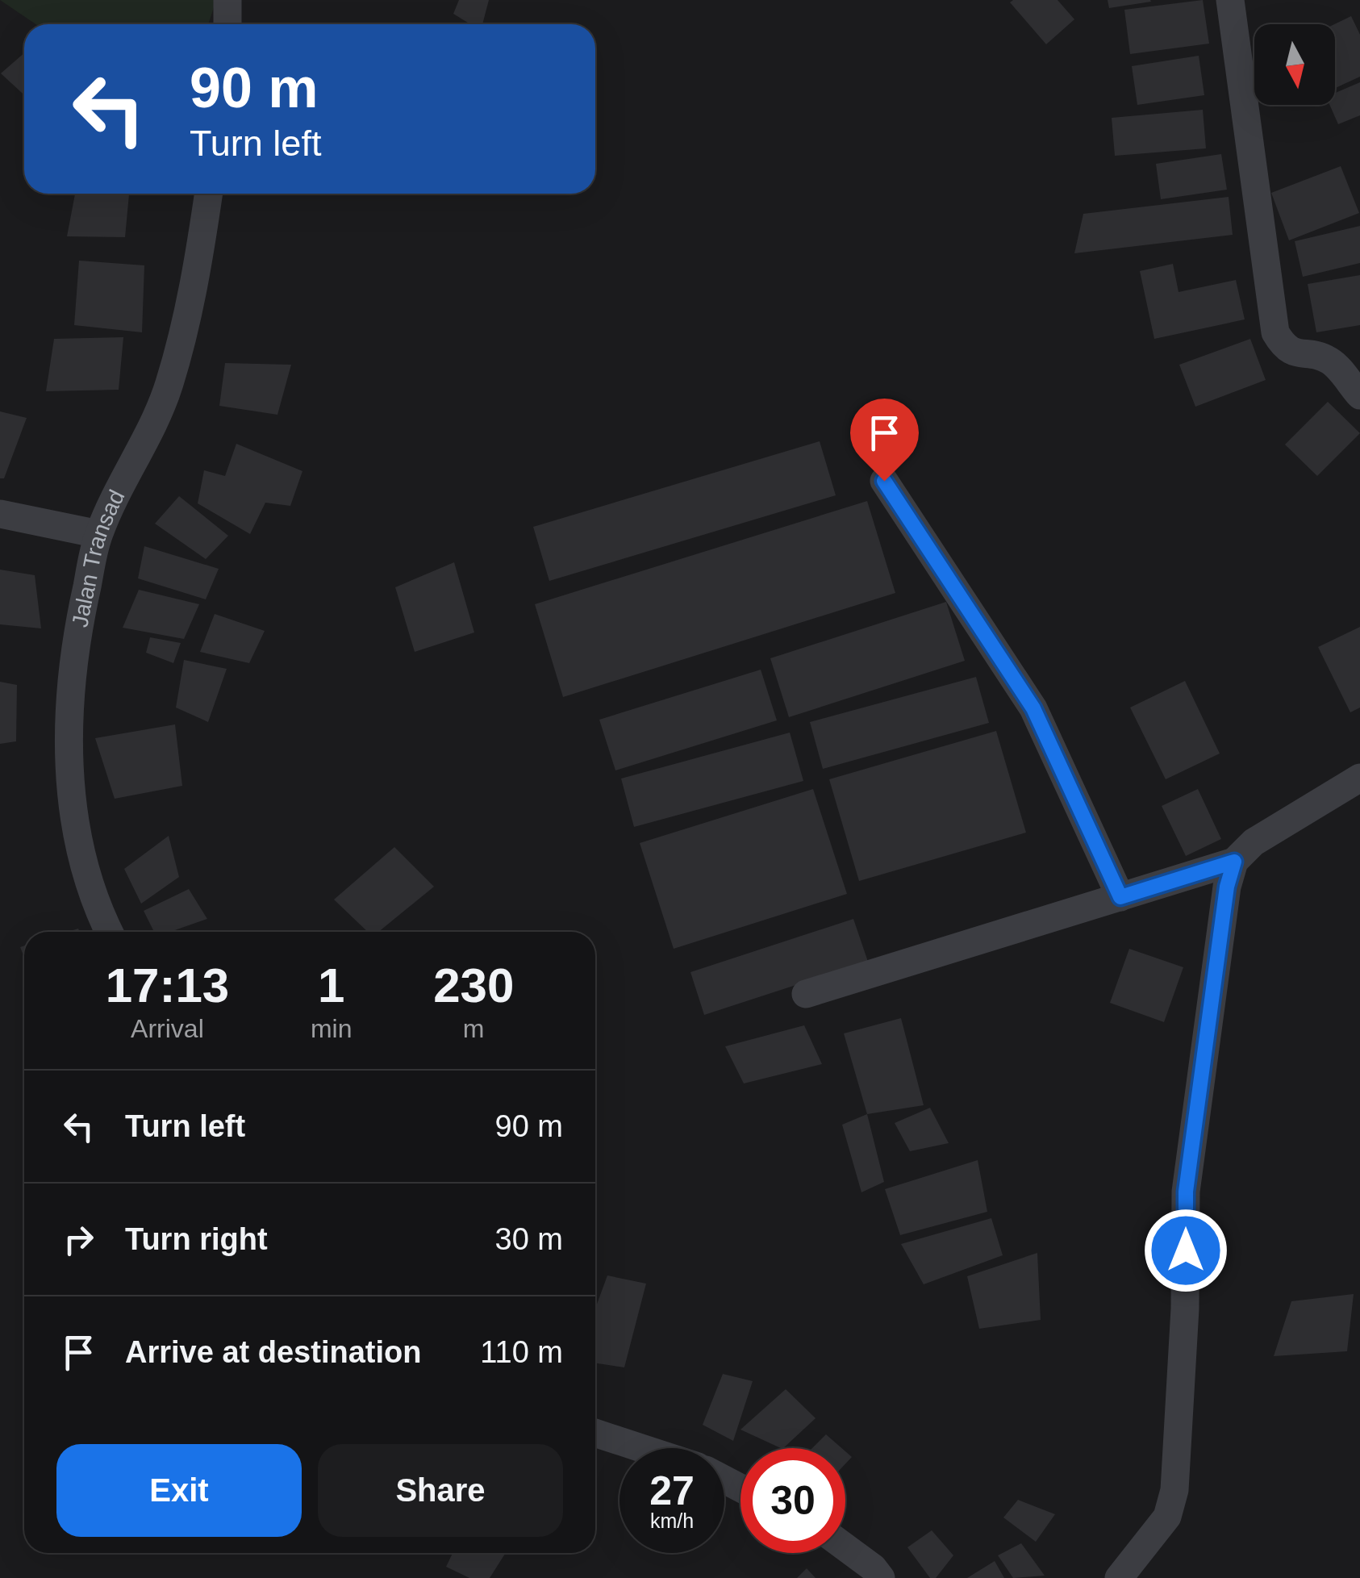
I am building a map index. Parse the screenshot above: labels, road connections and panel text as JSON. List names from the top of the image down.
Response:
{
  "streets": {
    "street": ["Jalan Transad"]
  },
  "north": "bottom",
  "page": {
    "turn": ["90 m", "Turn left"],
    "eta": [
      "17:13",
      "Arrival",
      "1",
      "min",
      "230",
      "m"
    ],
    "list": [
      {
        "name": "Turn left",
        "value": "90 m"
      },
      {
        "name": "Turn right",
        "value": "30 m"
      },
      {
        "name": "Arrive at destination",
        "value": "110 m"
      }
    ],
    "buttons": ["Exit", "Share"],
    "speed": "27 km/h",
    "limit": "30"
  }
}
